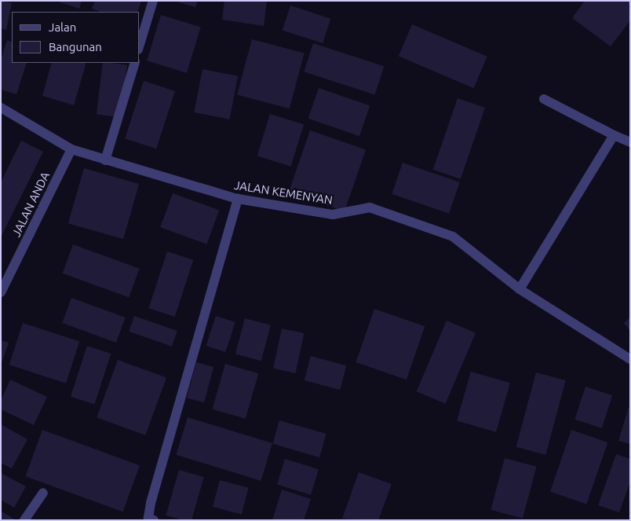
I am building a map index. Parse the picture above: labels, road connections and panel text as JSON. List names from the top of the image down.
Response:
{
  "streets": {
    "street": ["JALAN KEMENYAN", "JALAN ANDA"]
  },
  "crossings": [
    ["JALAN KEMENYAN", "JALAN ANDA"]
  ],
  "legend": ["Jalan", "Bangunan"]
}
